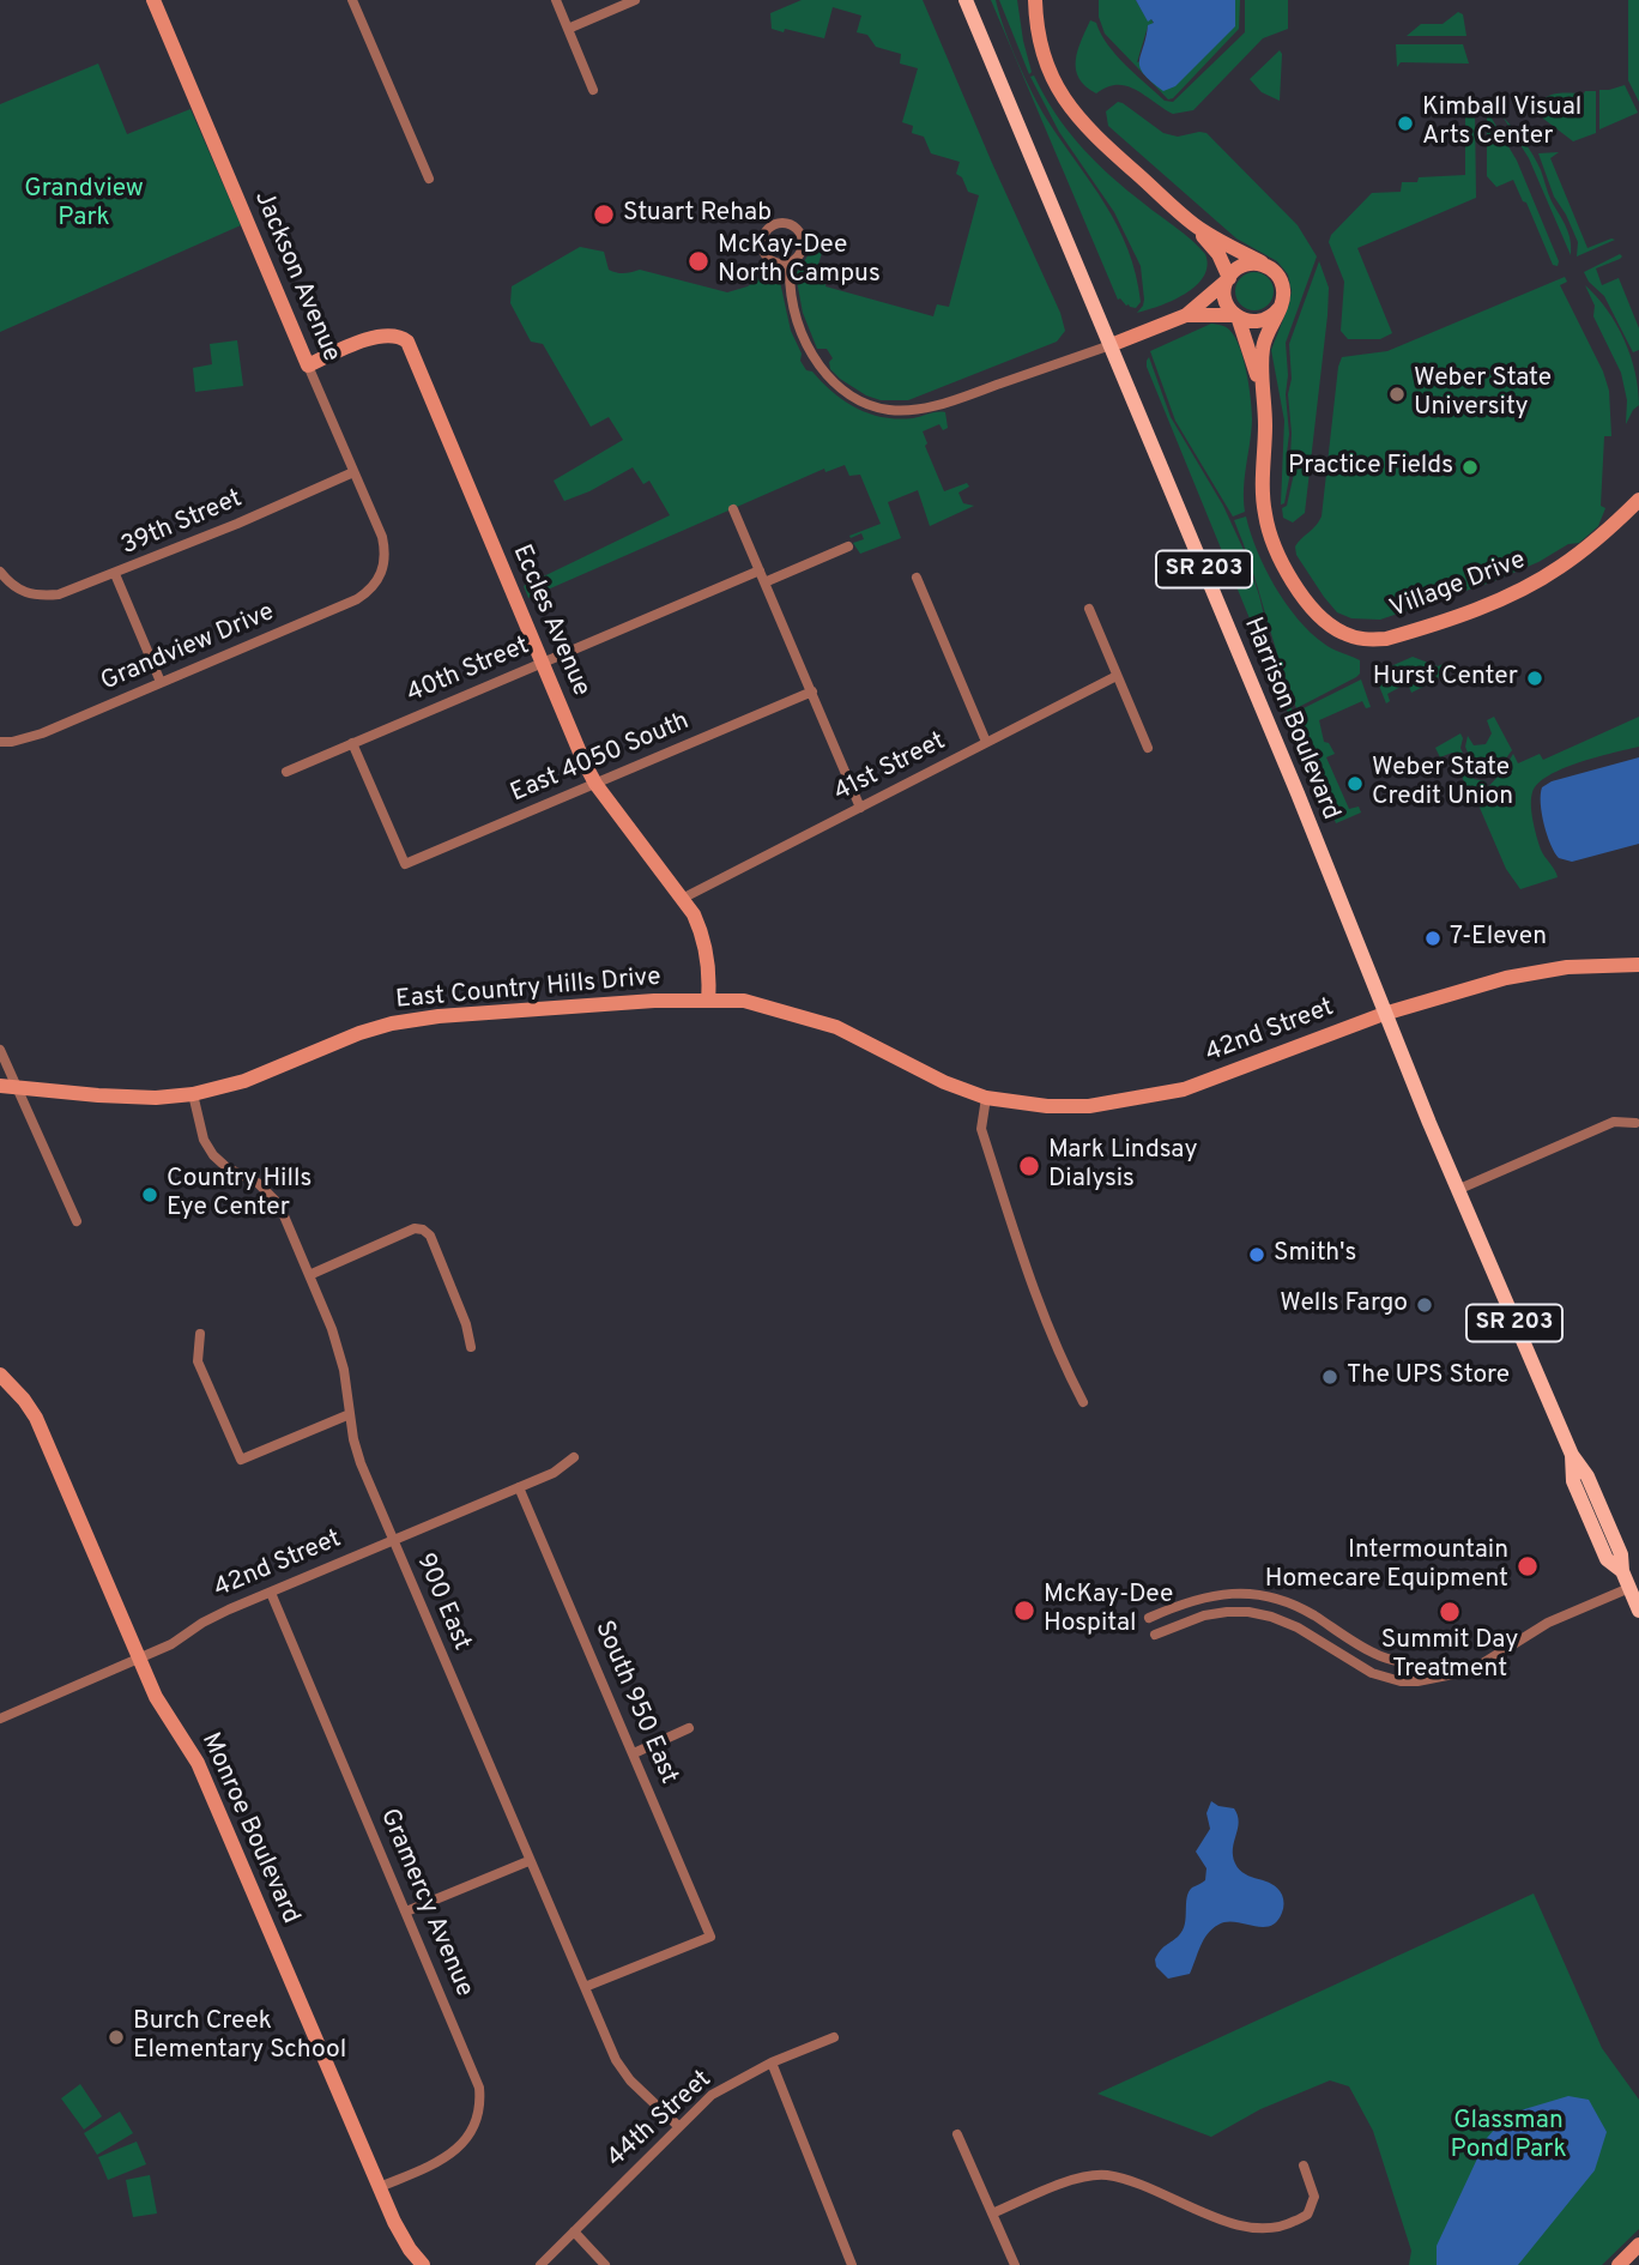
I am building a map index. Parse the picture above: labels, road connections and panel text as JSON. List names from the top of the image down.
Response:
{
  "streets": {
    "main road": ["SR 203", "Harrison Boulevard"],
    "street": [
      "Jackson Avenue",
      "39th Street",
      "Village Drive",
      "Eccles Avenue",
      "Grandview Drive",
      "40th Street",
      "East 4050 South",
      "41st Street",
      "East Country Hills Drive",
      "42nd Street",
      "900 East",
      "South 950 East",
      "Monroe Boulevard",
      "Gramercy Avenue",
      "44th Street"
    ]
  },
  "crossings": [
    ["Jackson Avenue", "39th Street"],
    ["Jackson Avenue", "Eccles Avenue"],
    ["Jackson Avenue", "Grandview Drive"],
    ["Eccles Avenue", "40th Street"],
    ["Eccles Avenue", "East 4050 South"],
    ["Eccles Avenue", "41st Street"],
    ["Eccles Avenue", "East Country Hills Drive"],
    ["40th Street", "East 4050 South"],
    ["Harrison Boulevard", "42nd Street"],
    ["East Country Hills Drive", "42nd Street"],
    ["East Country Hills Drive", "900 East"],
    ["42nd Street", "900 East"],
    ["42nd Street", "South 950 East"],
    ["42nd Street", "Monroe Boulevard"],
    ["42nd Street", "Gramercy Avenue"],
    ["900 East", "South 950 East"],
    ["900 East", "44th Street"],
    ["Monroe Boulevard", "Gramercy Avenue"]
  ],
  "parks": ["Grandview Park", "Glassman Pond Park"],
  "places": [
    "Kimball Visual Arts Center",
    "Stuart Rehab",
    "McKay-Dee North Campus",
    "Weber State University",
    "Practice Fields",
    "Hurst Center",
    "Weber State Credit Union",
    "7-Eleven",
    "Mark Lindsay Dialysis",
    "Country Hills Eye Center",
    "Smith's",
    "Wells Fargo",
    "The UPS Store",
    "Intermountain Homecare Equipment",
    "McKay-Dee Hospital",
    "Summit Day Treatment",
    "Burch Creek Elementary School"
  ]
}
